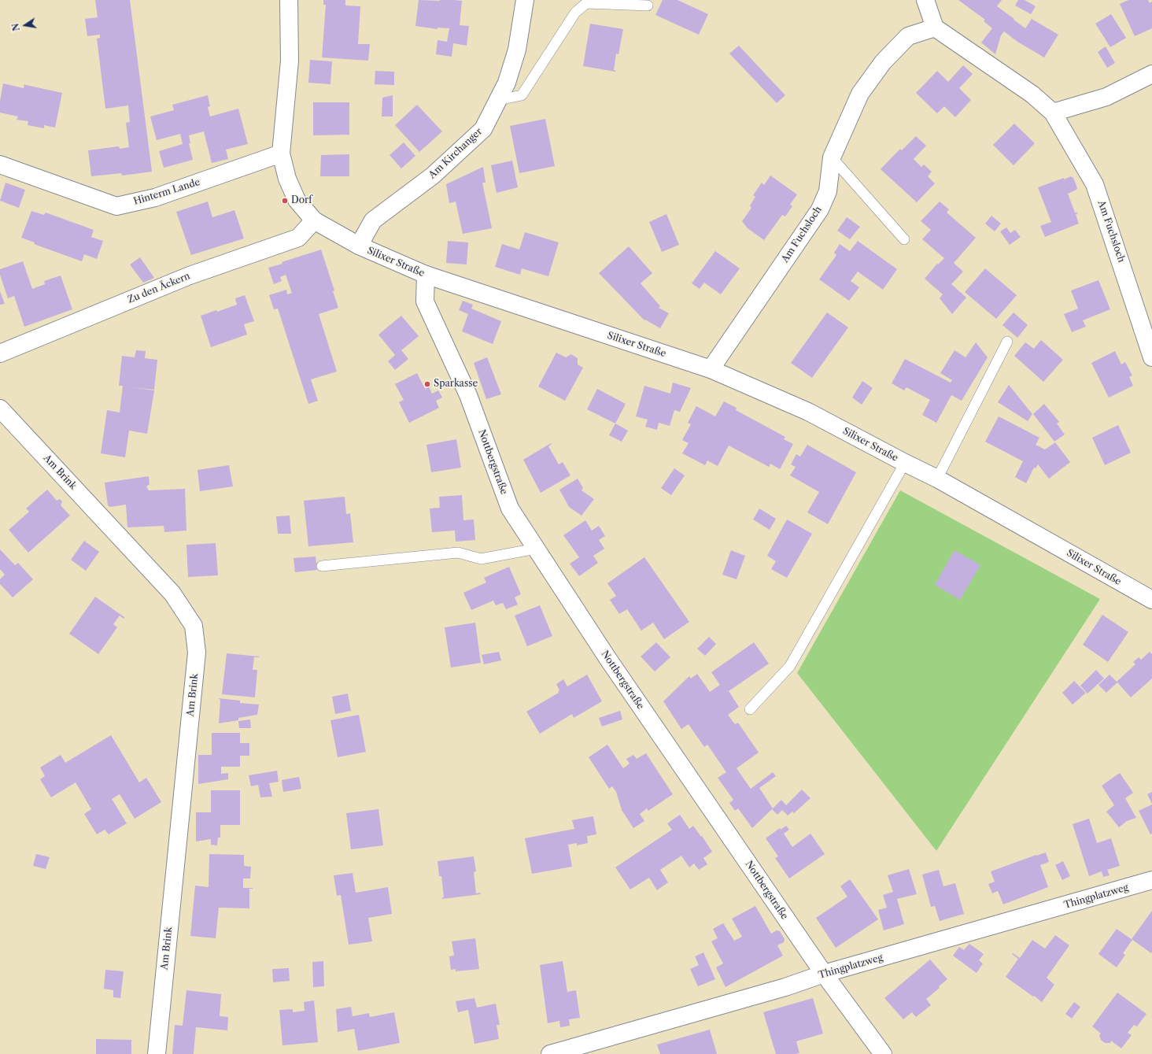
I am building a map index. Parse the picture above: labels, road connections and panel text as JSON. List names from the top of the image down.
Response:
{
  "streets": {
    "street": [
      "Am Kirchanger",
      "Hinterm Lande",
      "Am Fuchsloch",
      "Silixer Straße",
      "Zu den Äckern",
      "Nottbergstraße",
      "Am Brink",
      "Thingplatzweg"
    ]
  },
  "crossings": [
    ["Am Kirchanger", "Silixer Straße"],
    ["Hinterm Lande", "Silixer Straße"],
    ["Am Fuchsloch", "Silixer Straße"],
    ["Silixer Straße", "Zu den Äckern"],
    ["Silixer Straße", "Nottbergstraße"],
    ["Nottbergstraße", "Thingplatzweg"]
  ],
  "places": ["Dorf", "Sparkasse"],
  "north": "left"
}
